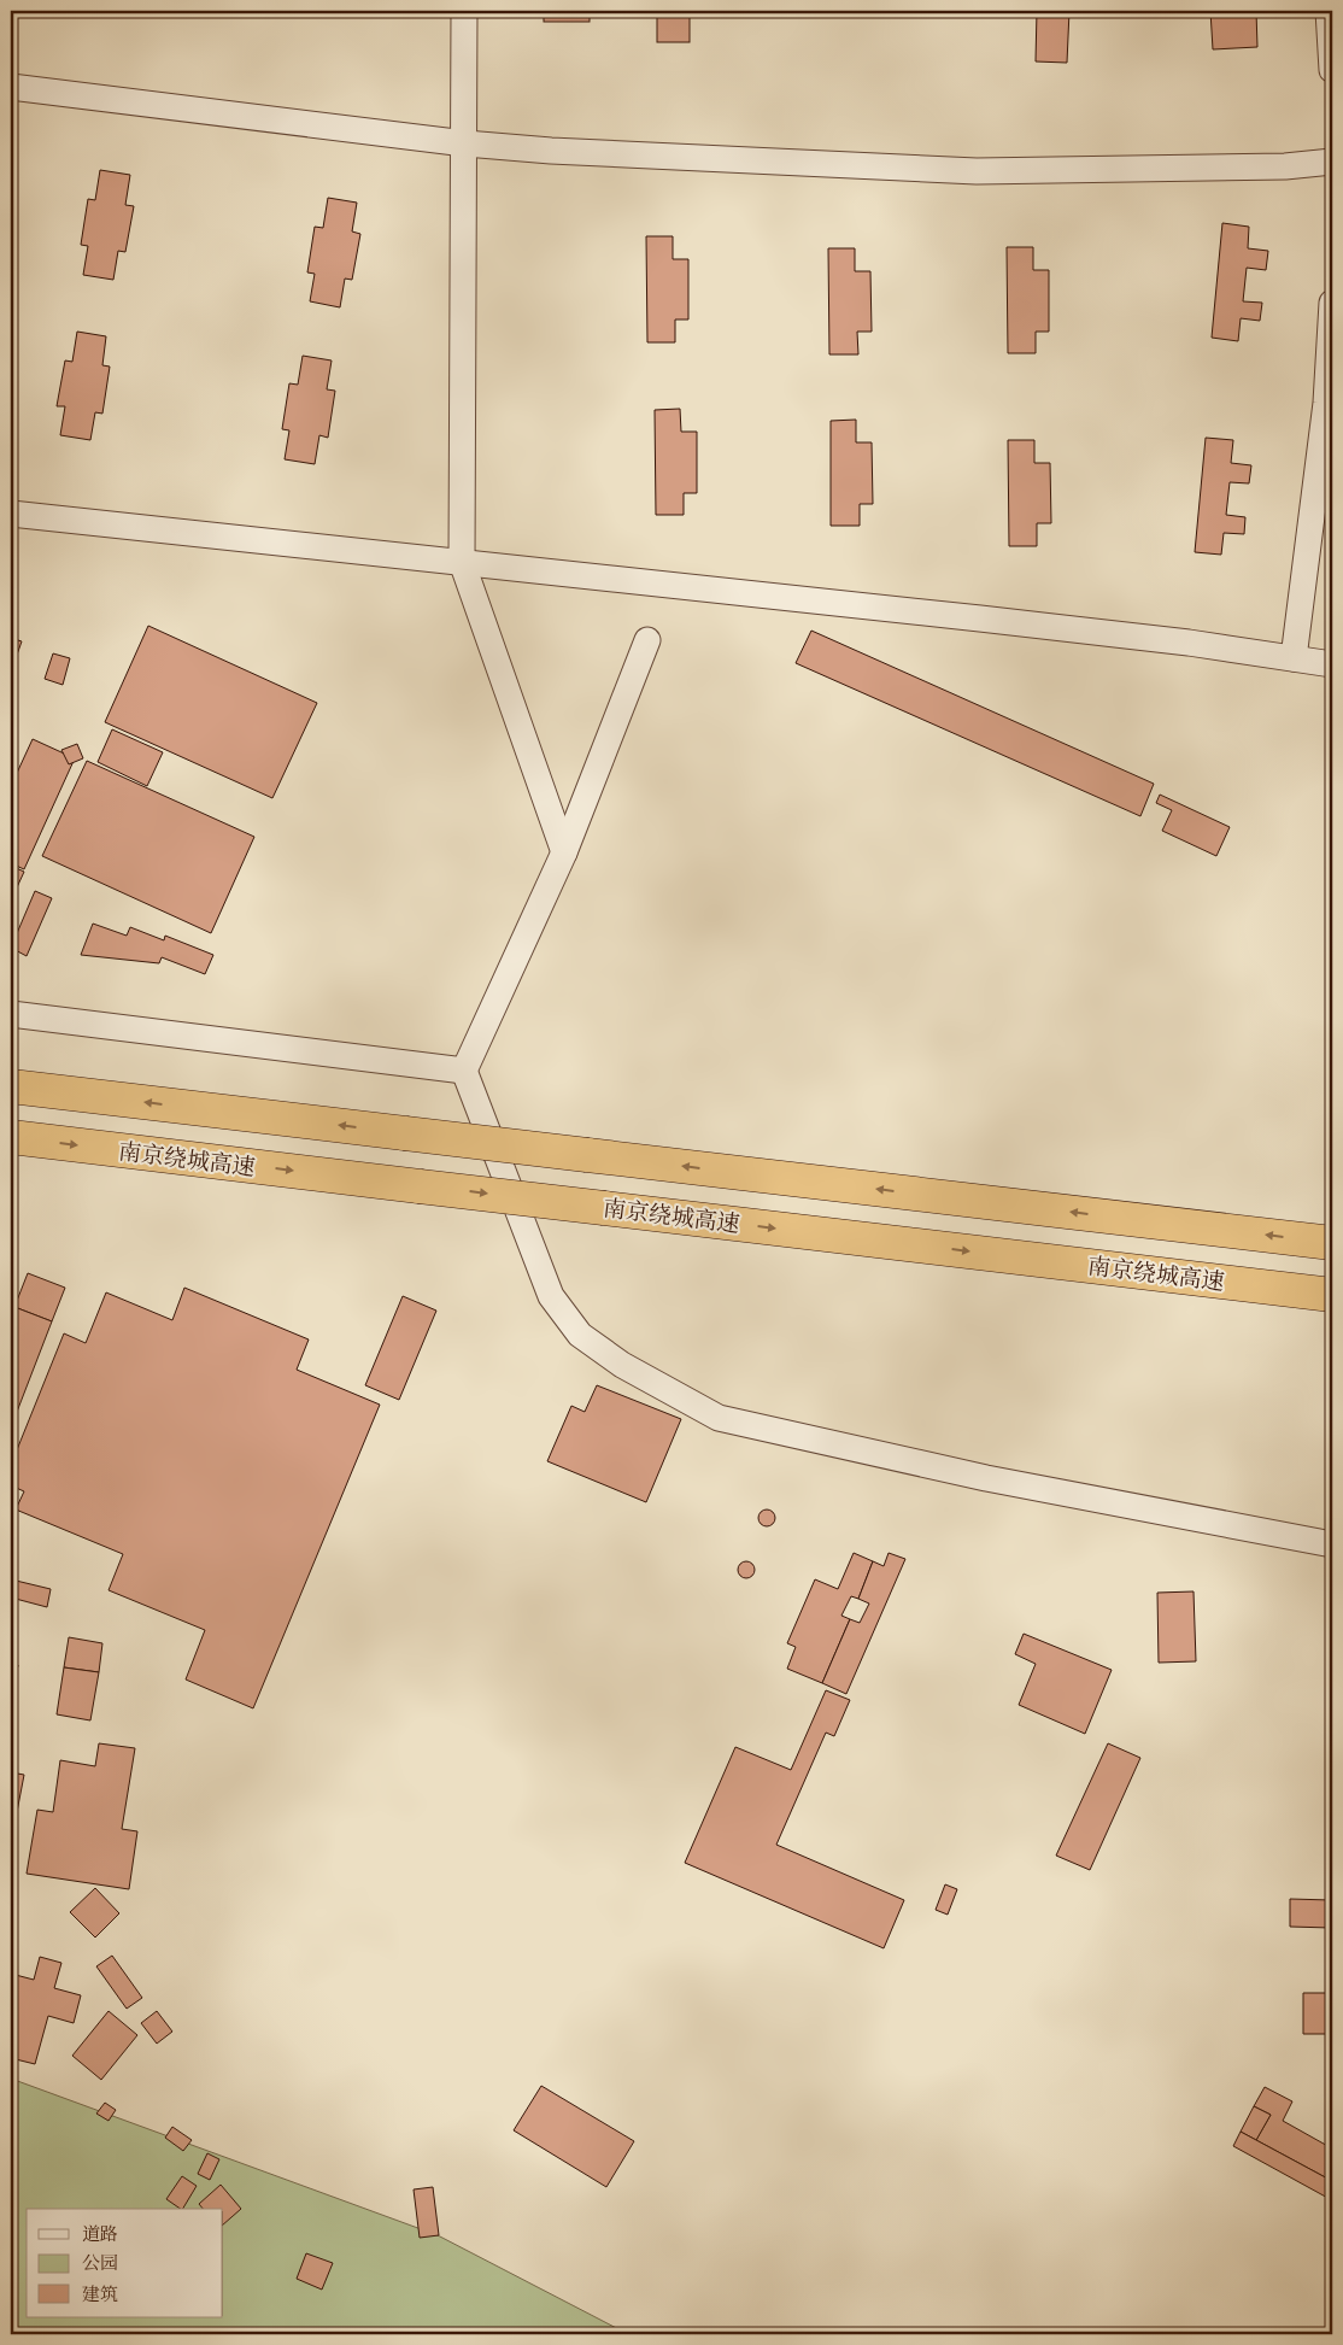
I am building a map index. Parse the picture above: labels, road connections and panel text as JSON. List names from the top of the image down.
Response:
{
  "streets": {
    "highway": ["南京绕城高速"]
  },
  "legend": ["道路", "公园", "建筑"]
}
